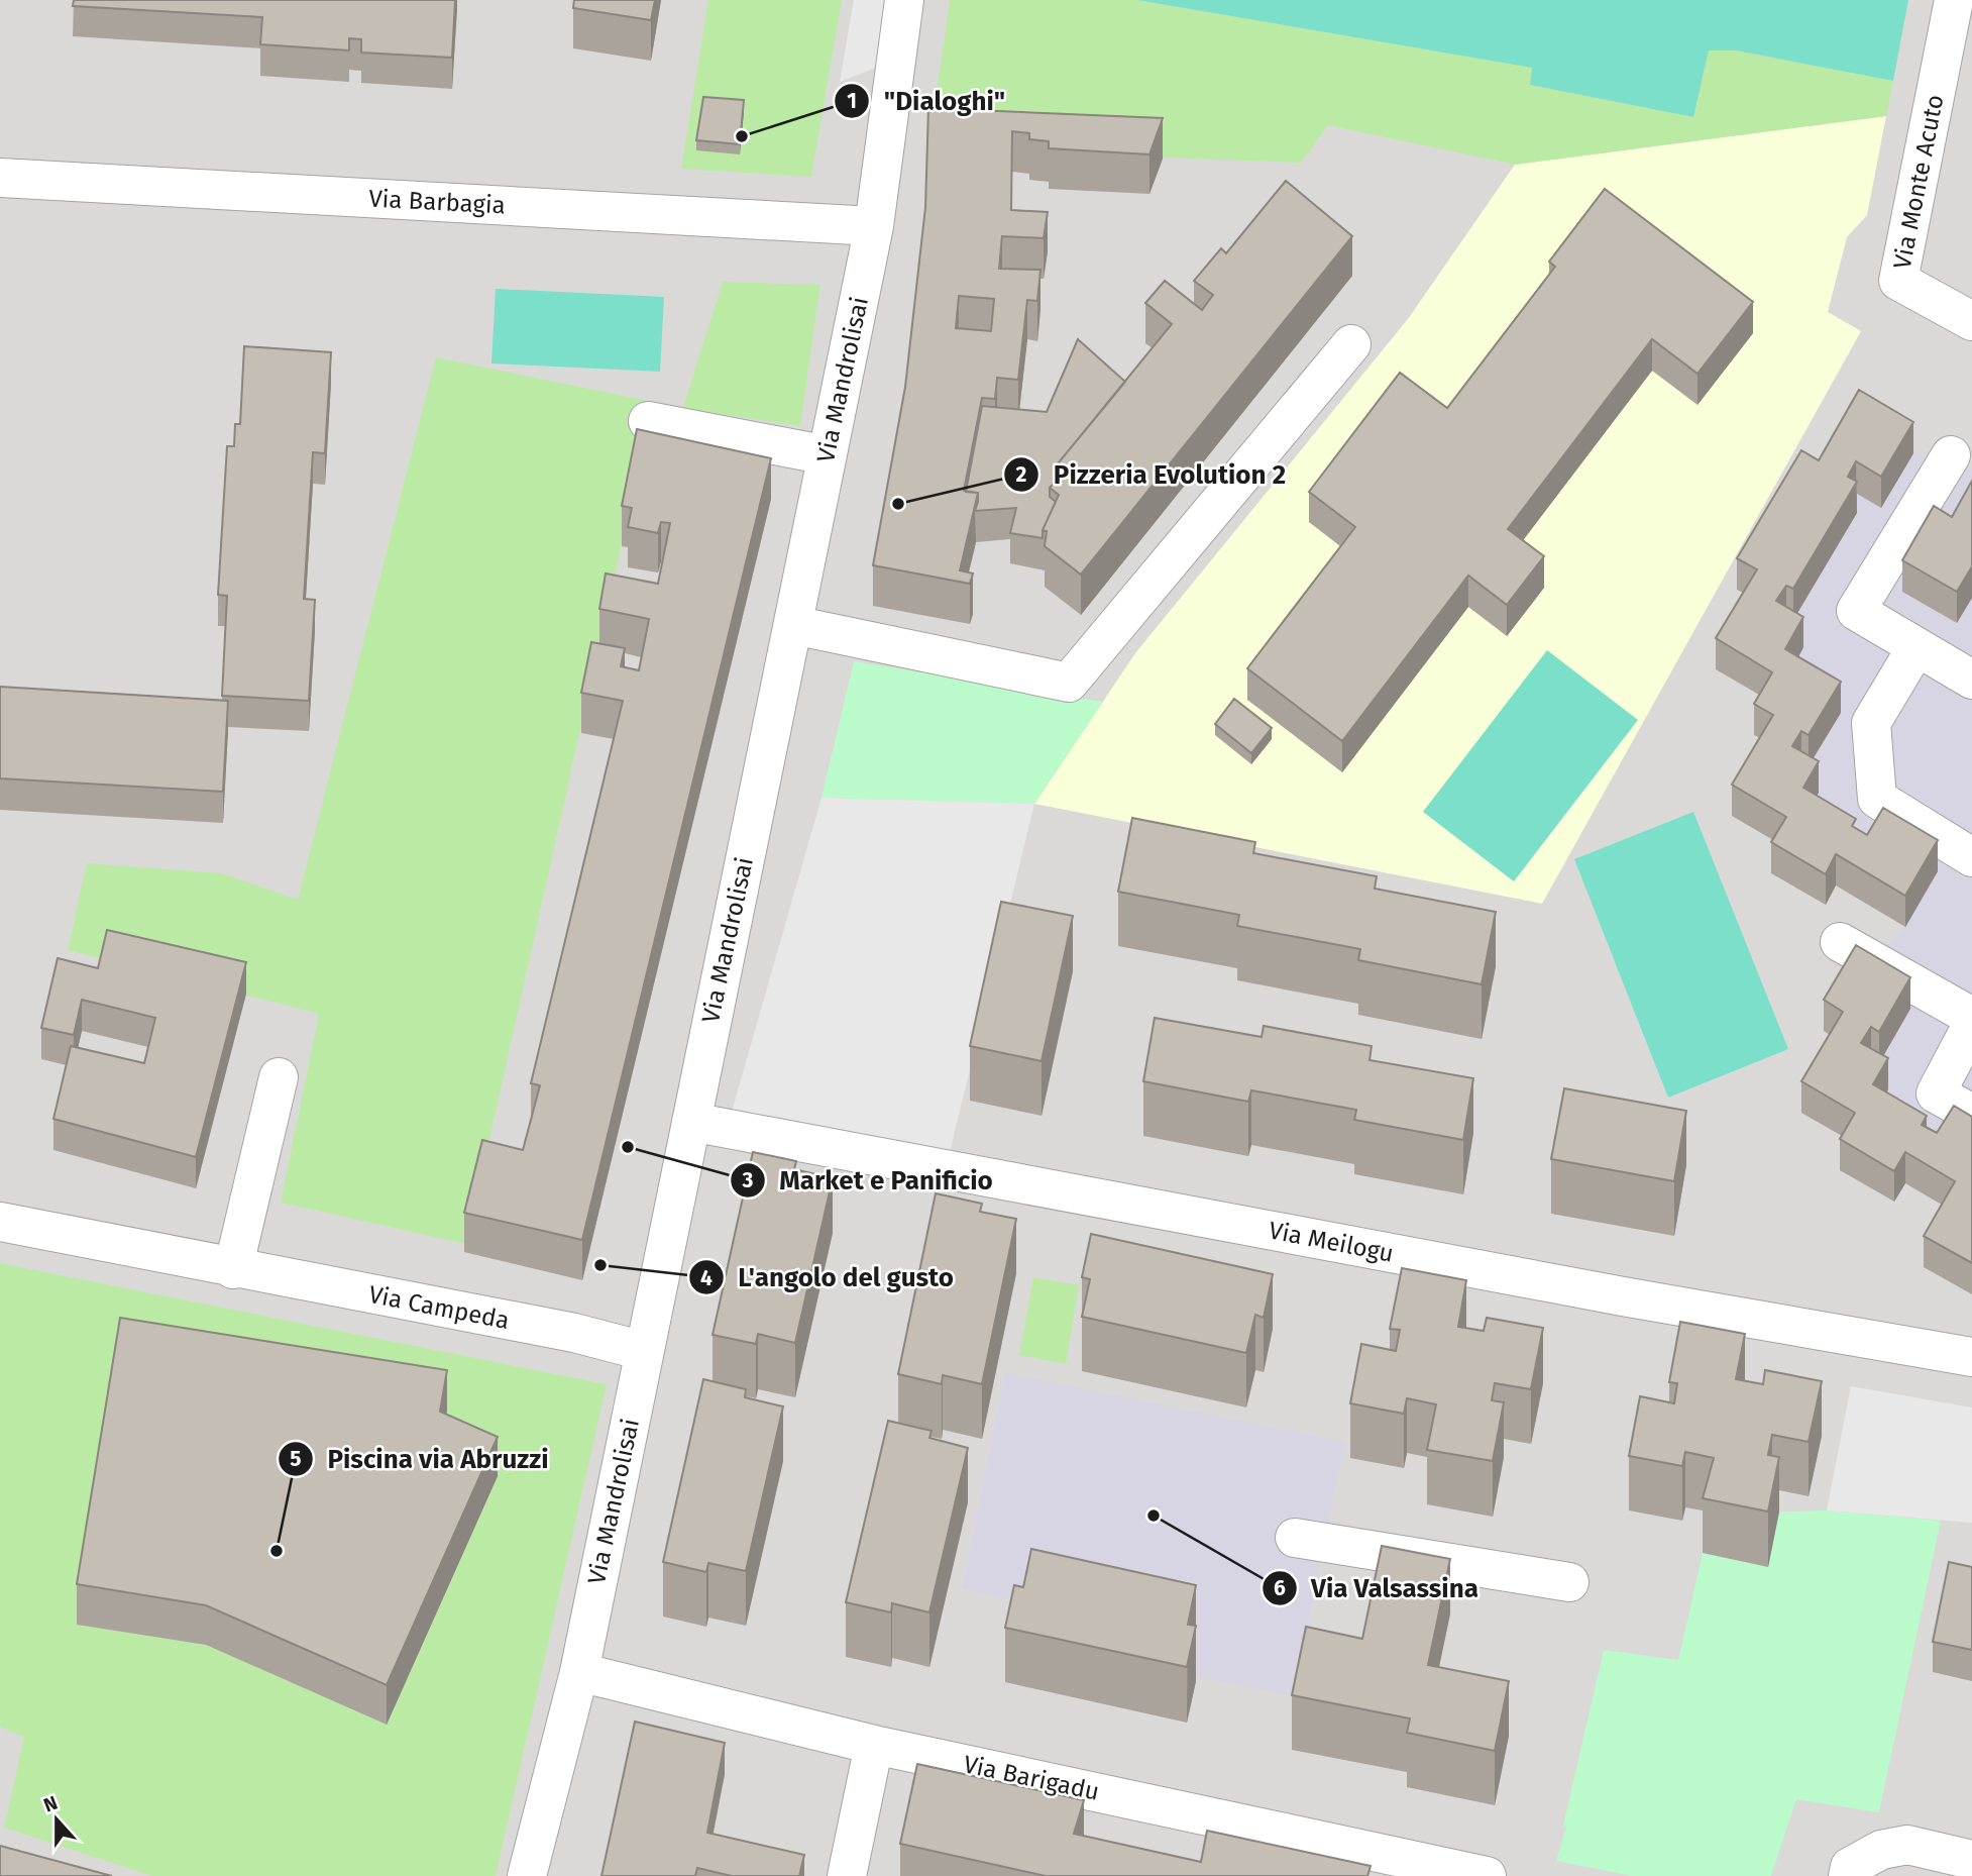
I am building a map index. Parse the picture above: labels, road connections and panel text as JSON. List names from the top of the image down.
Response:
{
  "streets": {
    "street": [
      "Via Monte Acuto",
      "Via Barbagia",
      "Via Mandrolisai",
      "Via Meilogu",
      "Via Campeda",
      "Via Barigadu"
    ]
  },
  "crossings": [
    ["Via Barbagia", "Via Mandrolisai"],
    ["Via Mandrolisai", "Via Meilogu"],
    ["Via Mandrolisai", "Via Campeda"],
    ["Via Mandrolisai", "Via Barigadu"]
  ],
  "places": [
    "\"Dialoghi\"",
    "Pizzeria Evolution 2",
    "Market e Panificio",
    "L'angolo del gusto",
    "Via Valsassina",
    "Piscina via Abruzzi"
  ],
  "north": "top"
}
